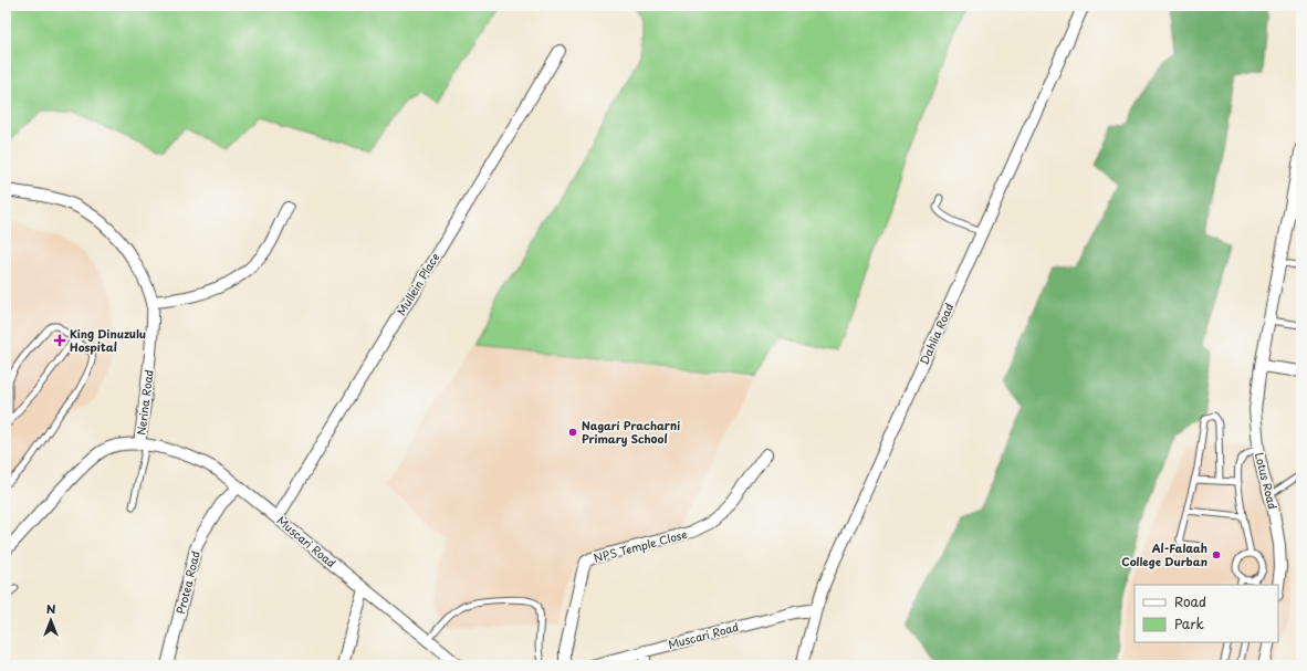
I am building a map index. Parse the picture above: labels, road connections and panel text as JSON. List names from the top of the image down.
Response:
{
  "streets": {
    "street": [
      "Mullein Place",
      "Dahlia Road",
      "Nerina Road",
      "Lotus Road",
      "Muscari Road",
      "NPS Temple Close",
      "Protea Road"
    ]
  },
  "crossings": [
    ["Mullein Place", "Muscari Road"],
    ["Dahlia Road", "Muscari Road"],
    ["Nerina Road", "Muscari Road"],
    ["Muscari Road", "Protea Road"]
  ],
  "places": {
    "health": ["King Dinuzulu Hospital"],
    "other": ["Nagari Pracharni Primary School", "Al-Falaah College Durban"]
  },
  "legend": ["Road", "Park"],
  "north": "top"
}
